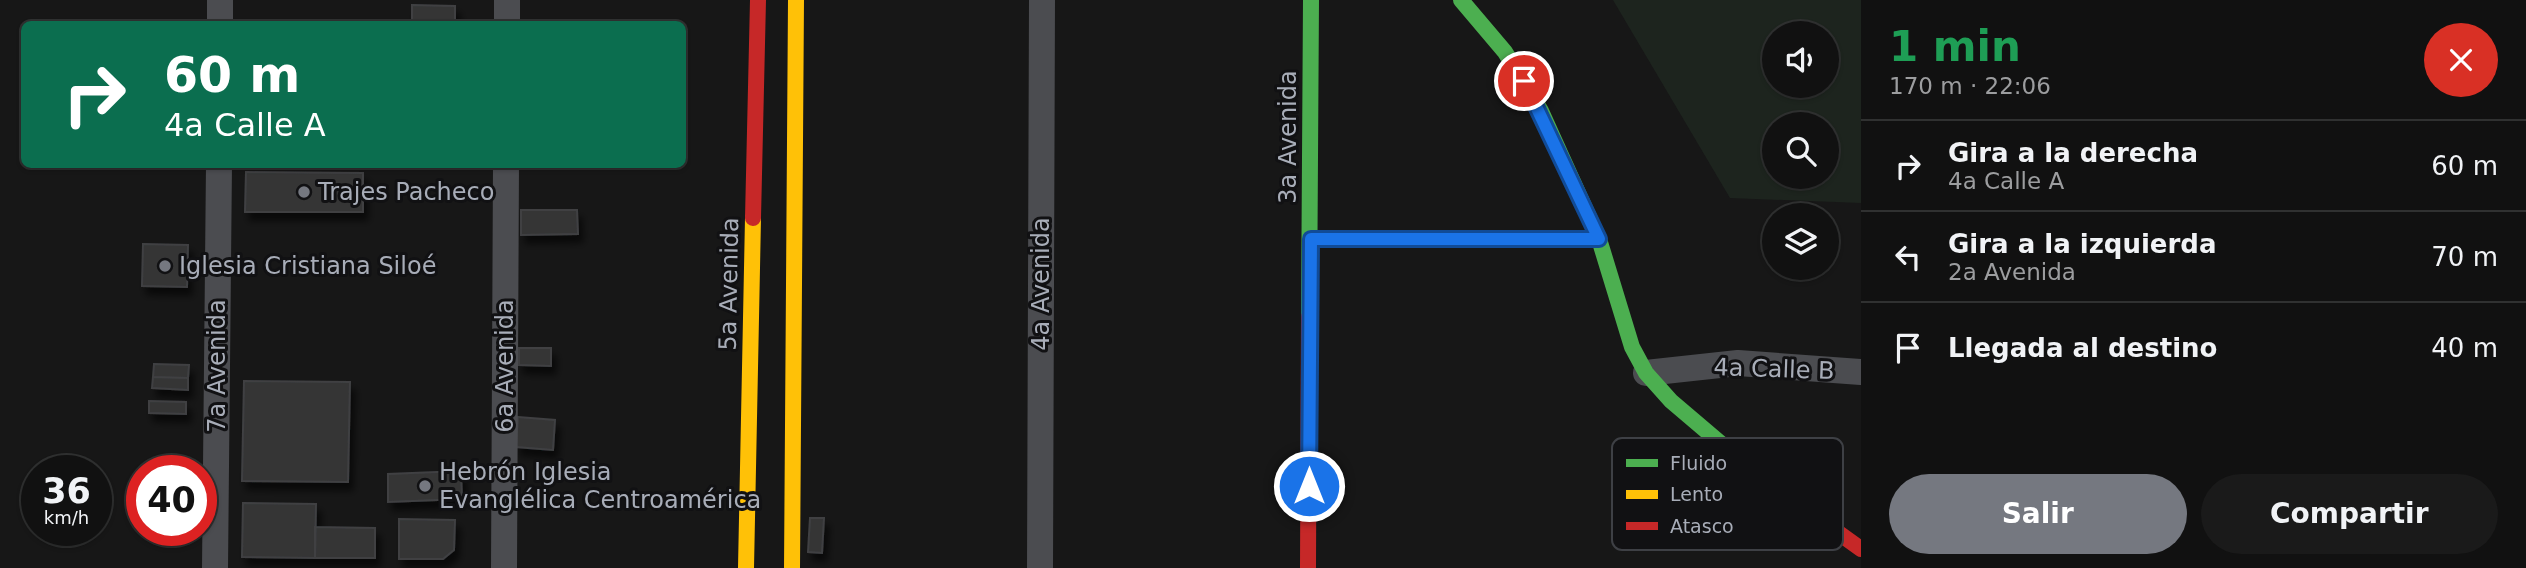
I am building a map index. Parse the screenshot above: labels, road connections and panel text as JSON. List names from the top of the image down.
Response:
{
  "streets": {
    "street": [
      "3a Avenida",
      "5a Avenida",
      "4a Avenida",
      "7a Avenida",
      "6a Avenida",
      "4a Calle B"
    ]
  },
  "places": ["Trajes Pacheco", "Iglesia Cristiana Siloé", "Hebrón Iglesia Evanglélica Centroamérica"],
  "legend": ["Fluido", "Lento", "Atasco"],
  "page": {
    "heading": ["1 min", "170 m · 22:06"],
    "turn": ["60 m", "4a Calle A"],
    "list": [
      {
        "name": "Gira a la derecha",
        "note": "4a Calle A",
        "value": "60 m"
      },
      {
        "name": "Gira a la izquierda",
        "note": "2a Avenida",
        "value": "70 m"
      },
      {
        "name": "Llegada al destino",
        "value": "40 m"
      }
    ],
    "speed": "36 km/h",
    "limit": "40",
    "buttons": ["Salir", "Compartir"]
  }
}
